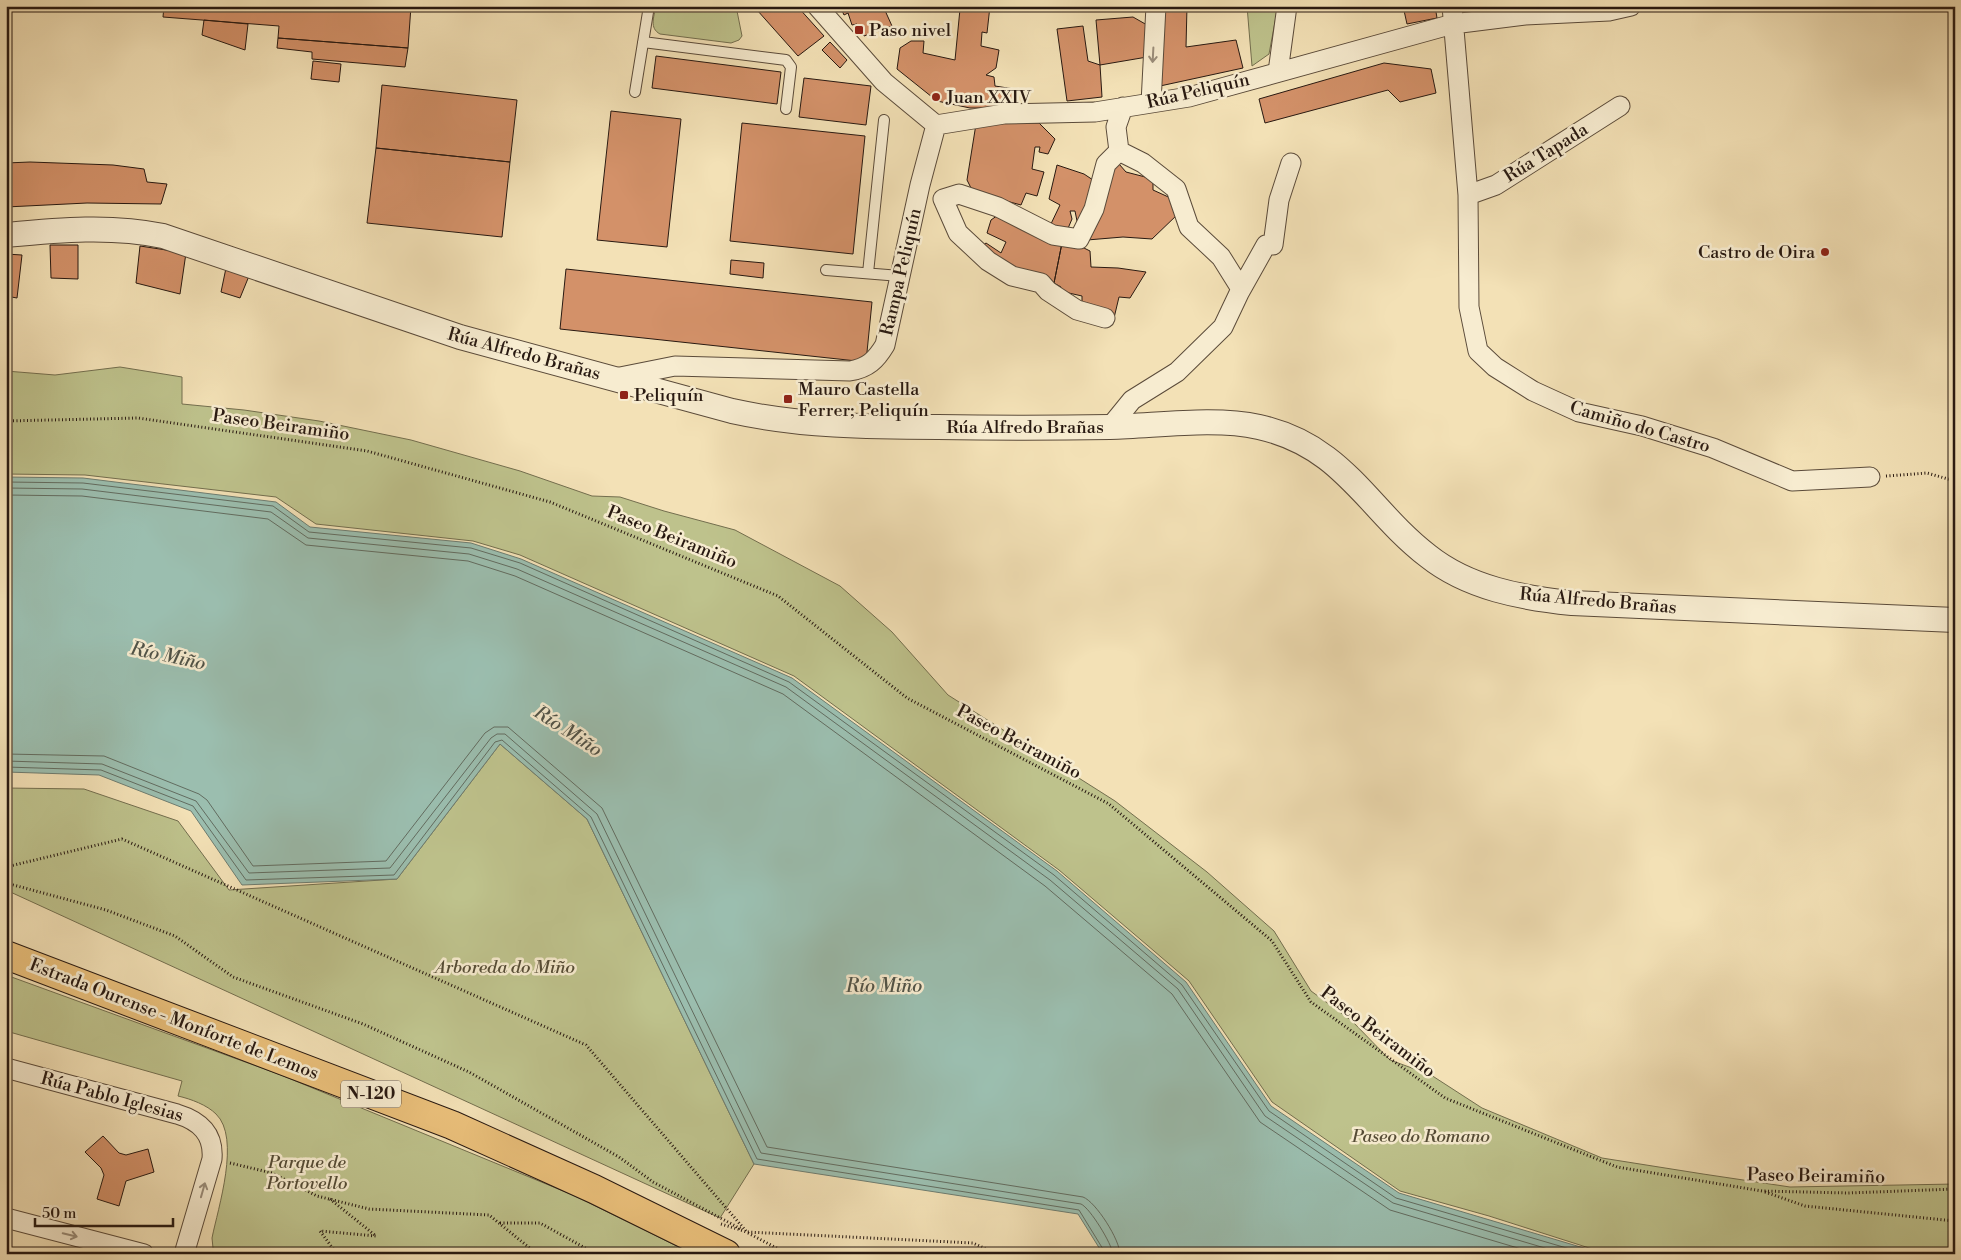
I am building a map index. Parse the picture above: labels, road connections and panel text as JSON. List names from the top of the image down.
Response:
{
  "streets": {
    "highway": ["Estrada Ourense - Monforte de Lemos", "N-120"],
    "street": [
      "Rúa Peliquín",
      "Rúa Tapada",
      "Rampa Peliquín",
      "Rúa Alfredo Brañas",
      "Camiño do Castro",
      "Rúa Pablo Iglesias"
    ],
    "path": ["Paseo Beiramiño"]
  },
  "crossings": [
    ["Rúa Peliquín", "Rampa Peliquín"],
    ["Rúa Peliquín", "Camiño do Castro"],
    ["Rúa Tapada", "Camiño do Castro"],
    ["Rampa Peliquín", "Rúa Alfredo Brañas"]
  ],
  "water": ["Río Miño"],
  "parks": ["Arboreda do Miño", "Paseo do Romano", "Parque de Portovello"],
  "places": {
    "transit": ["Paso nivel", "Peliquín", "Mauro Castella Ferrer; Peliquín"],
    "other": ["Juan XXIV", "Castro de Oira"]
  },
  "scale_bar": "50 m"
}
